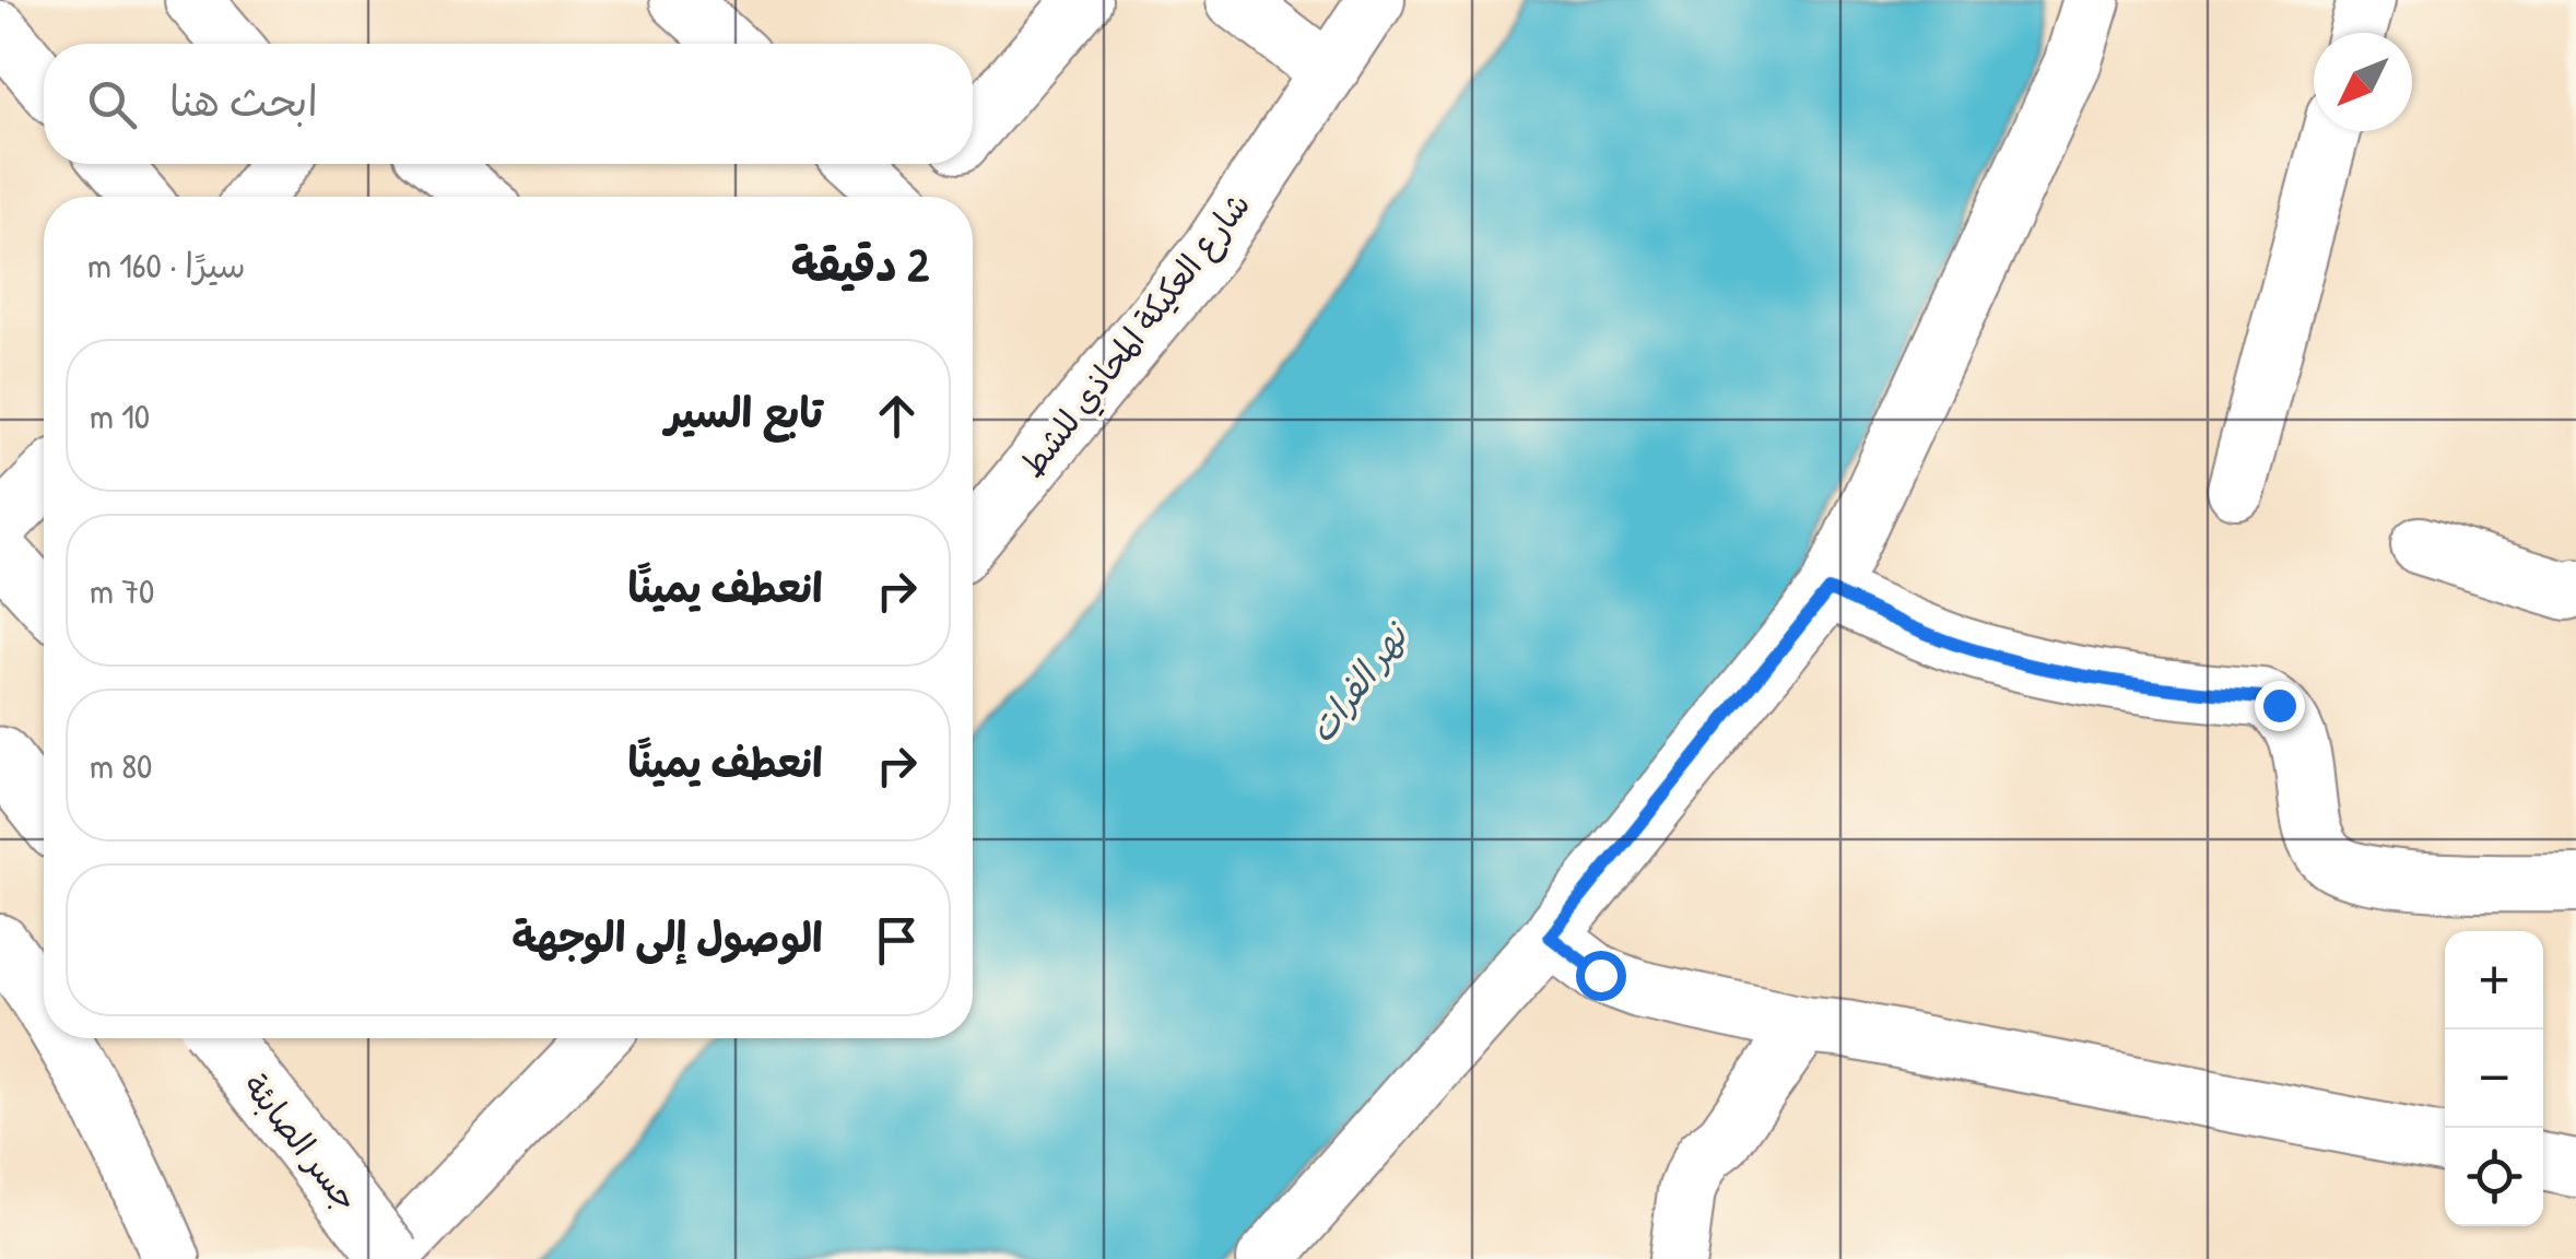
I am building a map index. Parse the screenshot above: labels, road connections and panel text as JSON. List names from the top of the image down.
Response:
{
  "streets": {
    "main road": ["جسر الصابئة"],
    "street": ["شارع العكيكة المحاذي للشط"]
  },
  "water": ["نهر الفرات"],
  "north": "bottom left",
  "page": {
    "search": "ابحث هنا",
    "heading": ["2 دقيقة", "سيرًا · 160 m"],
    "list": [
      ["تابع السير", "10 m"],
      ["انعطف يمينًا", "70 m"],
      ["انعطف يمينًا", "80 m"],
      "الوصول إلى الوجهة"
    ],
    "map_buttons": ["+", "−"]
  }
}
